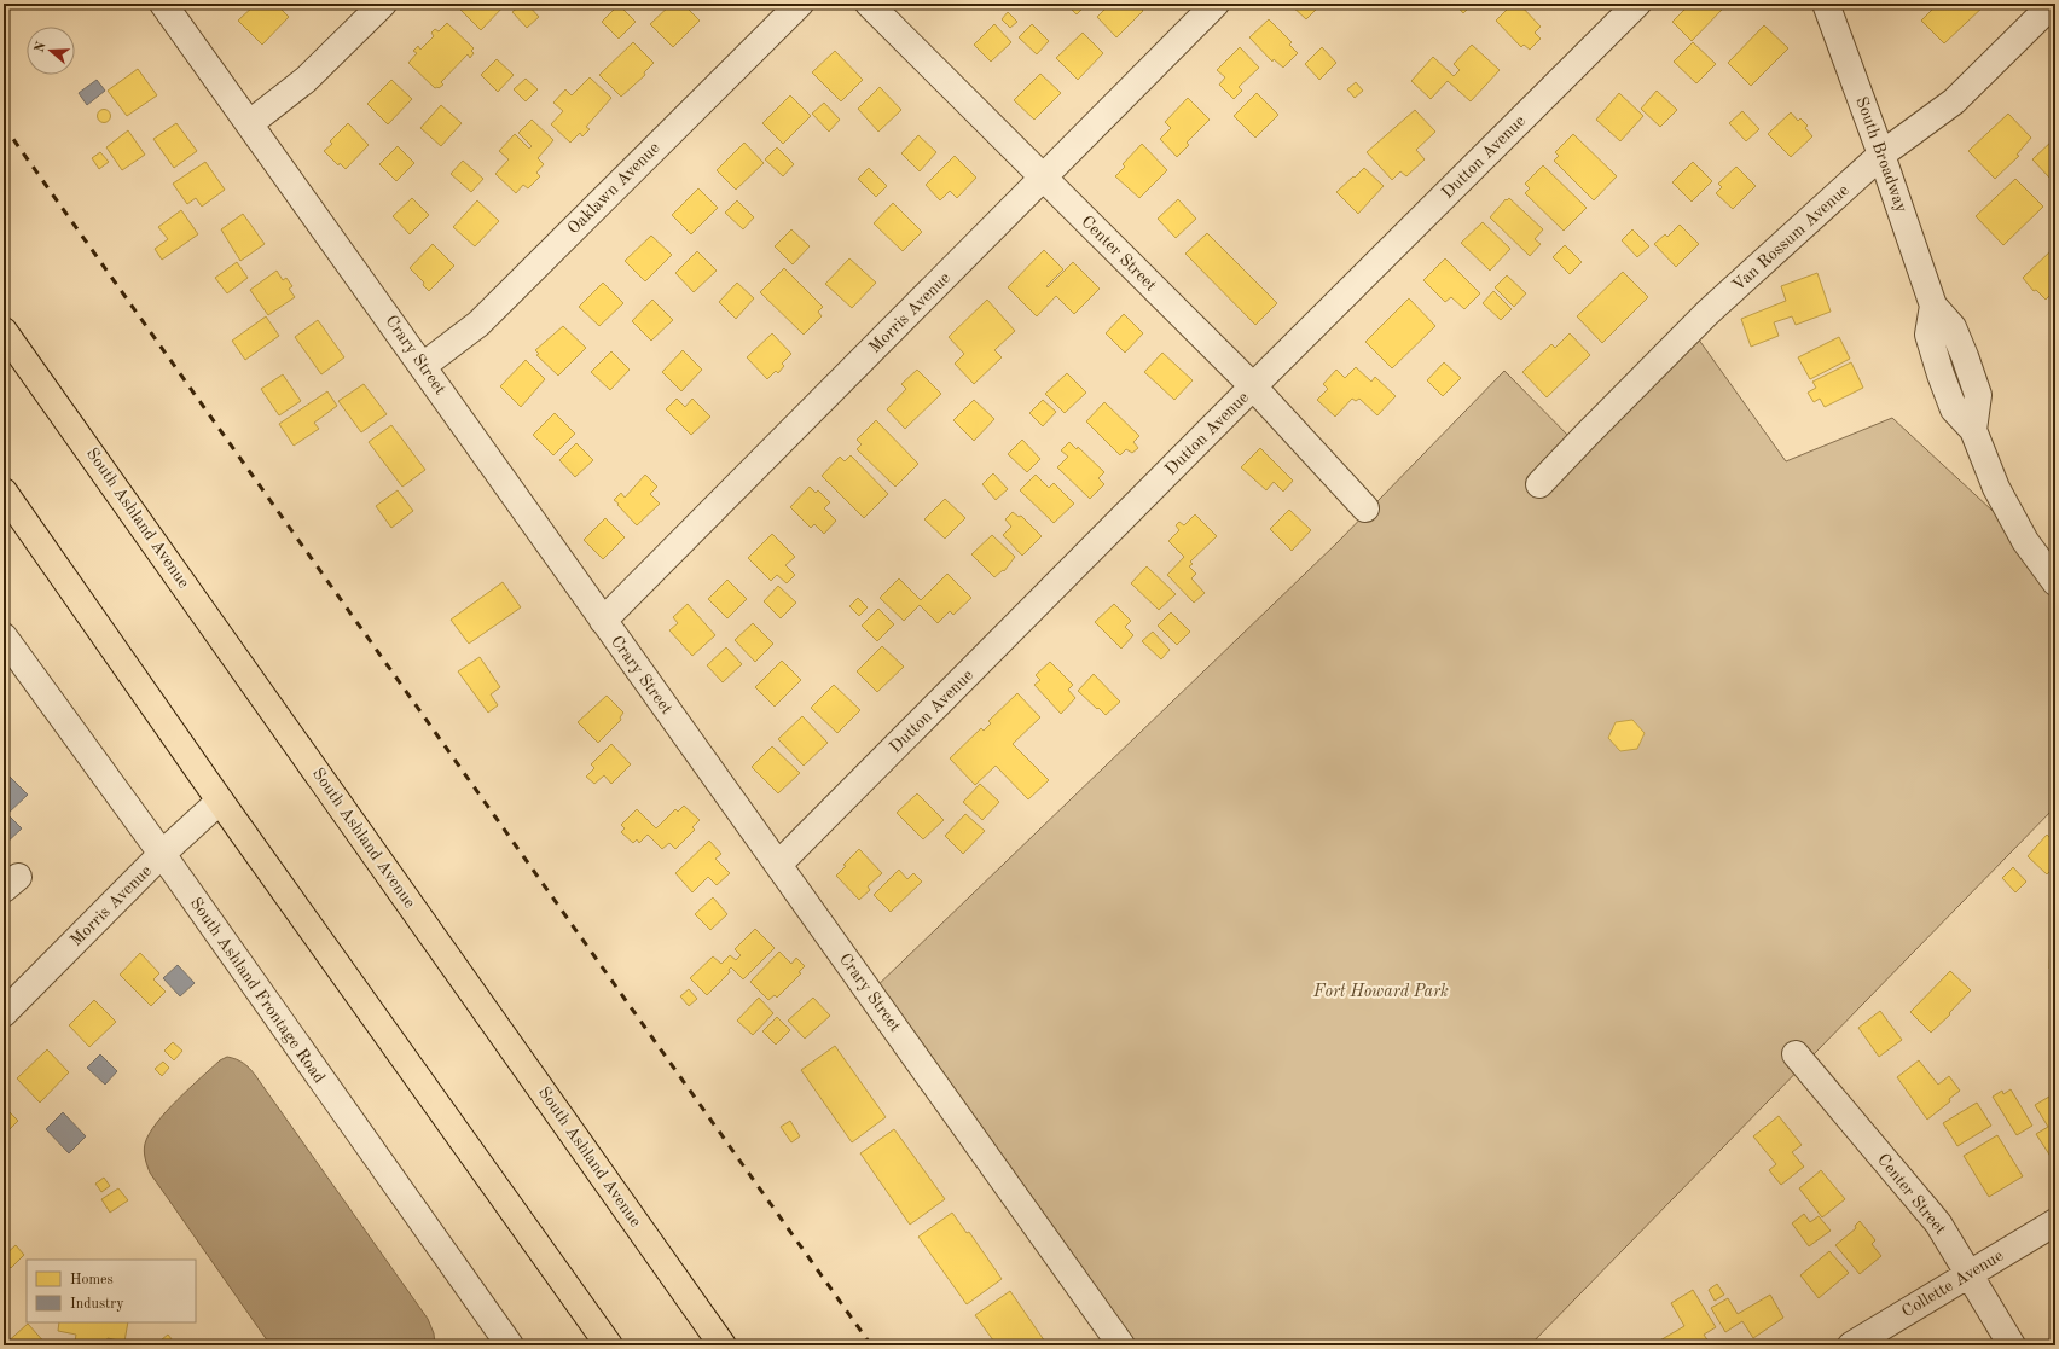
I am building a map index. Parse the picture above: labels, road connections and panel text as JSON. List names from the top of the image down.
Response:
{
  "streets": {
    "main road": ["South Ashland Avenue"],
    "street": [
      "South Broadway",
      "Dutton Avenue",
      "Oaklawn Avenue",
      "Van Rossum Avenue",
      "Center Street",
      "Morris Avenue",
      "Crary Street",
      "South Ashland Frontage Road",
      "Collette Avenue"
    ]
  },
  "crossings": [
    ["South Broadway", "Van Rossum Avenue"],
    ["Dutton Avenue", "Center Street"],
    ["Dutton Avenue", "Crary Street"],
    ["Oaklawn Avenue", "Crary Street"],
    ["Center Street", "Morris Avenue"],
    ["Center Street", "Collette Avenue"],
    ["Morris Avenue", "Crary Street"],
    ["Morris Avenue", "South Ashland Frontage Road"]
  ],
  "parks": ["Fort Howard Park"],
  "legend": ["Homes", "Industry"],
  "north": "left"
}
